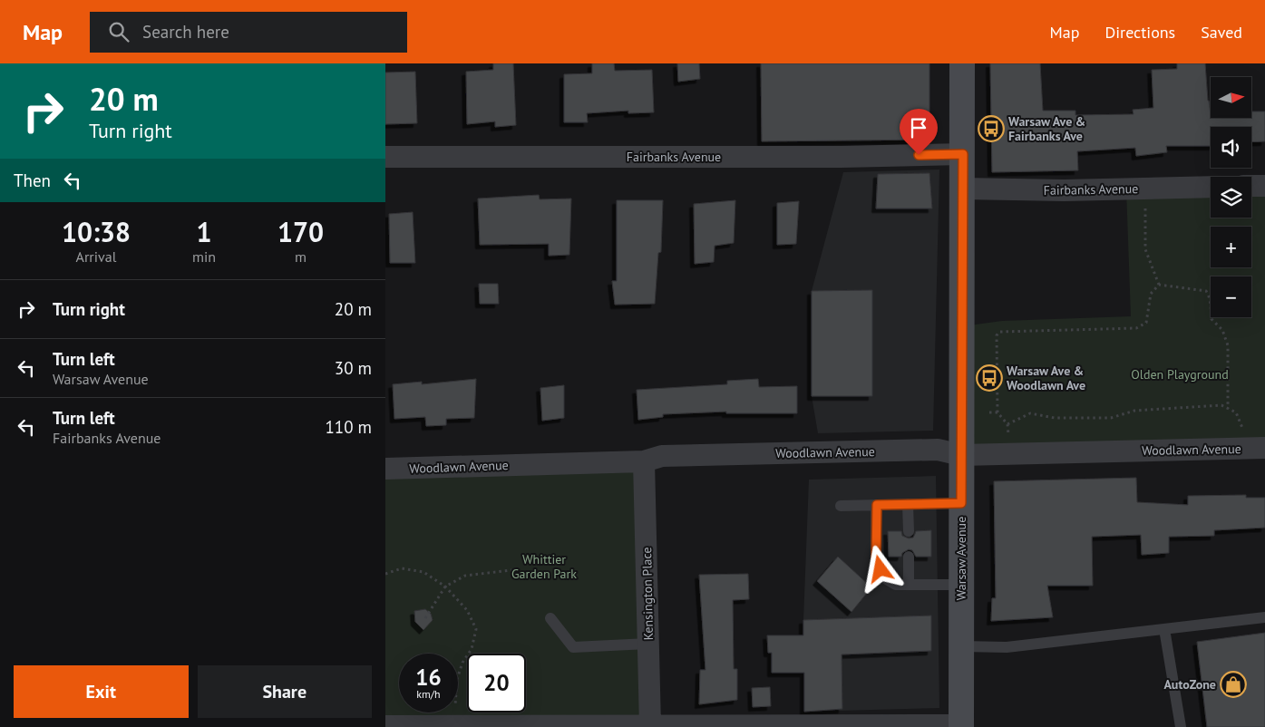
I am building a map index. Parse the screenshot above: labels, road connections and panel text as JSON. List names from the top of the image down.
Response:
{
  "streets": {
    "main road": ["Warsaw Avenue"],
    "street": ["Fairbanks Avenue", "Woodlawn Avenue", "Kensington Place"]
  },
  "crossings": [
    ["Fairbanks Avenue", "Warsaw Avenue"],
    ["Woodlawn Avenue", "Warsaw Avenue"],
    ["Woodlawn Avenue", "Kensington Place"]
  ],
  "parks": ["Olden Playground", "Whittier Garden Park"],
  "places": {
    "bus stop": ["Warsaw Ave & Fairbanks Ave", "Warsaw Ave & Woodlawn Ave"],
    "shop": ["AutoZone"]
  },
  "north": "right",
  "page": {
    "header": "Map",
    "search": "Search here",
    "nav": ["Map", "Directions", "Saved"],
    "turn": ["20 m", "Turn right"],
    "map_buttons": ["+", "−"],
    "then": "Then",
    "eta": [
      "10:38",
      "Arrival",
      "1",
      "min",
      "170",
      "m"
    ],
    "list": [
      {
        "name": "Turn right",
        "value": "20 m"
      },
      {
        "name": "Turn left",
        "note": "Warsaw Avenue",
        "value": "30 m"
      },
      {
        "name": "Turn left",
        "note": "Fairbanks Avenue",
        "value": "110 m"
      }
    ],
    "speed": "16 km/h",
    "limit": "20",
    "buttons": ["Exit", "Share"]
  }
}
